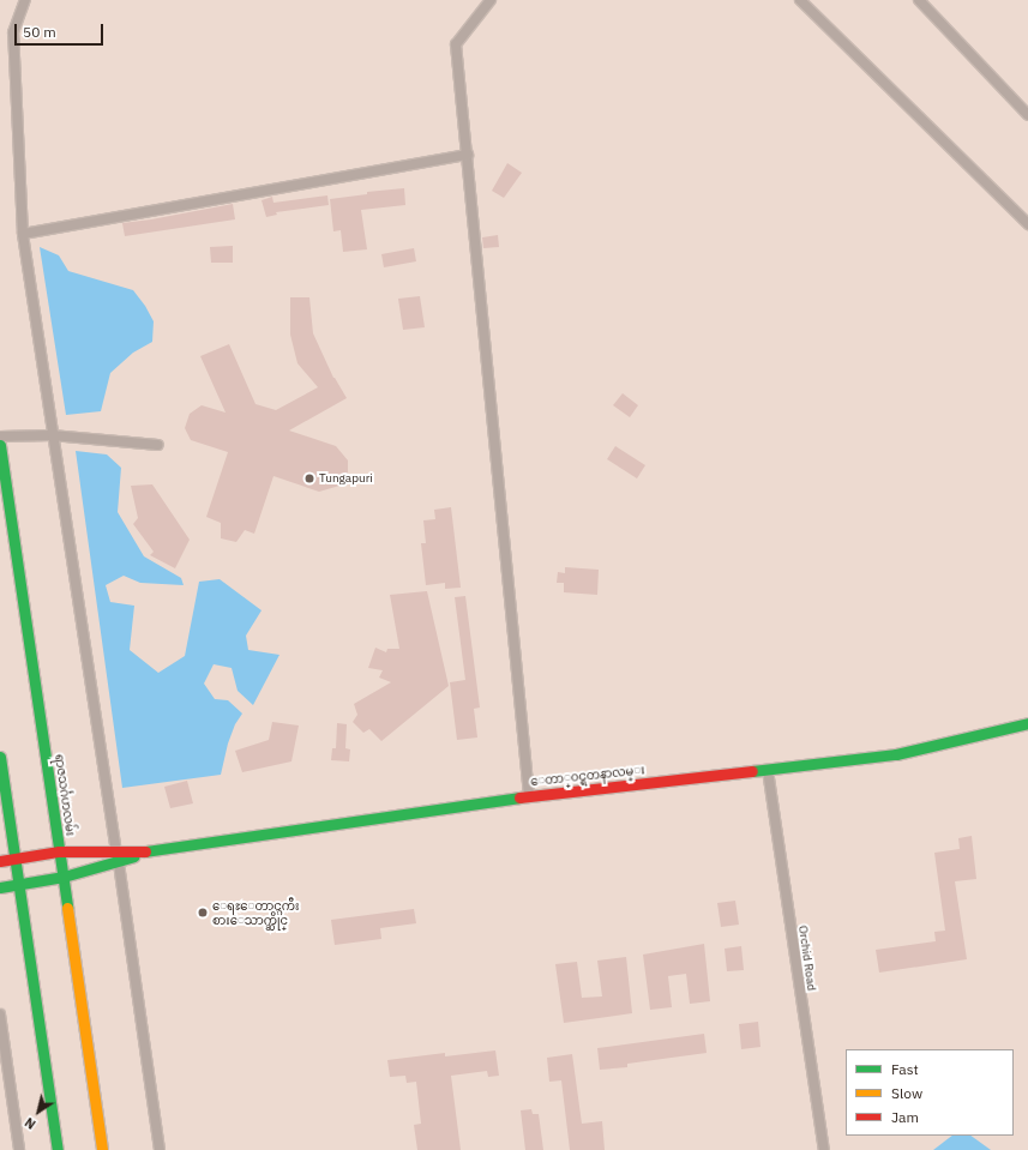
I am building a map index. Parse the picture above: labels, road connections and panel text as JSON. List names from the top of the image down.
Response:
{
  "streets": {
    "main road": ["ေတာ္၀င္ရတနာလမ္း", "ရာဇသင်္ဂဟလမ်း"],
    "street": ["Orchid Road"]
  },
  "crossings": [
    ["ေတာ္၀င္ရတနာလမ္း", "ရာဇသင်္ဂဟလမ်း"],
    ["ေတာ္၀င္ရတနာလမ္း", "Orchid Road"]
  ],
  "places": ["Tungapuri", "ေရႊေတာင္ႀကီး စားေသာက္ဆိုင္"],
  "legend": ["Fast", "Slow", "Jam"],
  "scale_bar": "50 m",
  "north": "bottom left"
}
